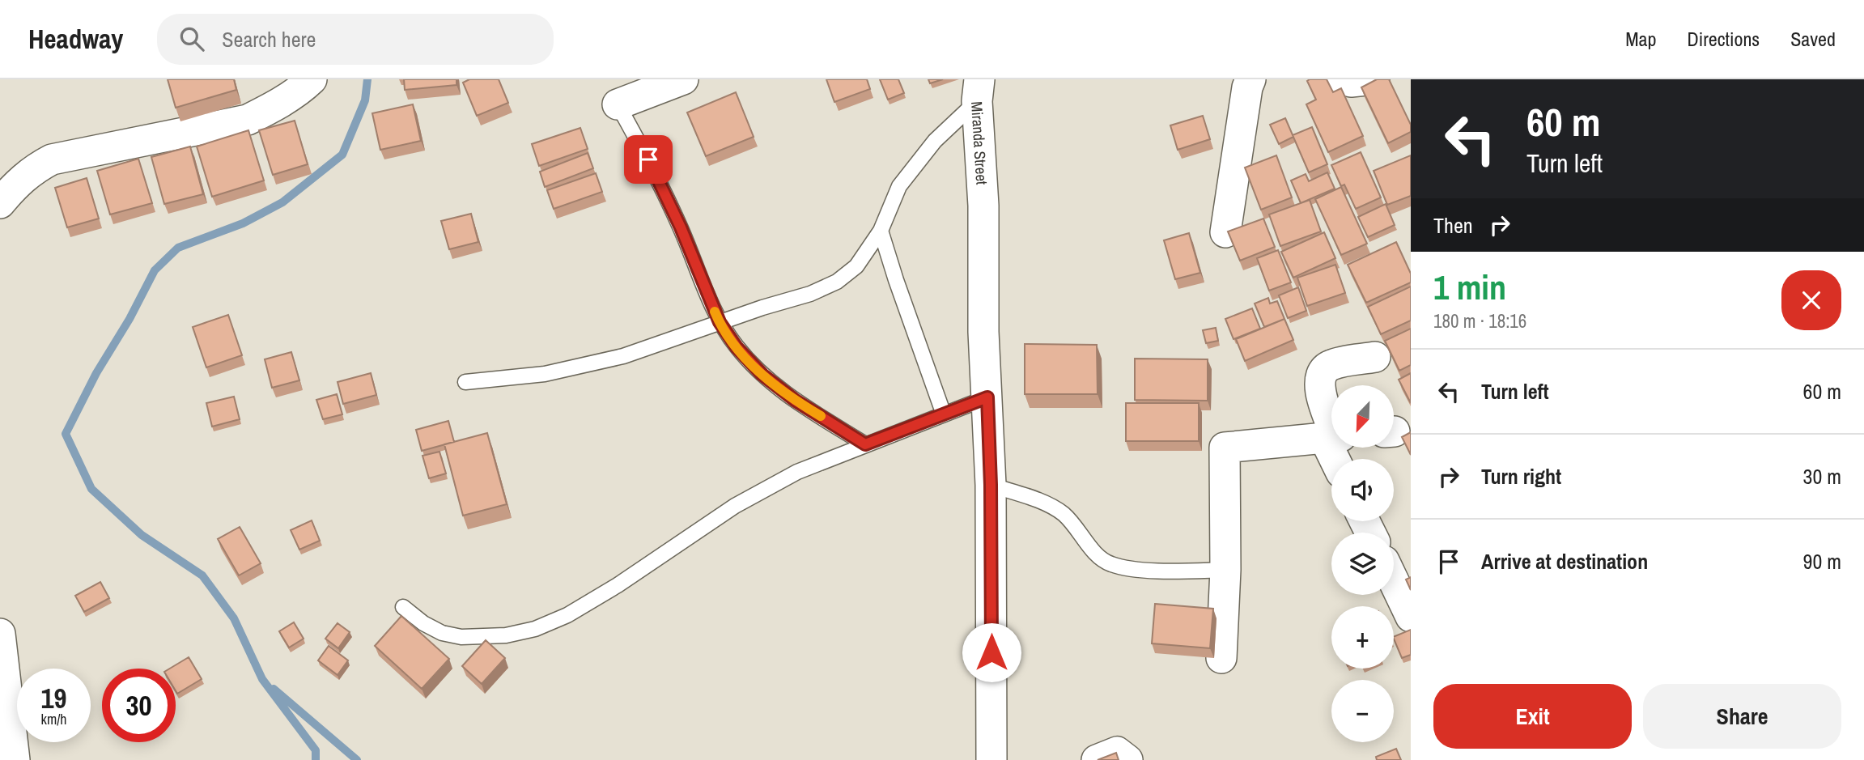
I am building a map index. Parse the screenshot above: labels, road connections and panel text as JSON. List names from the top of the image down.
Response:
{
  "streets": {
    "street": ["Miranda Street"]
  },
  "north": "bottom left",
  "page": {
    "header": "Headway",
    "search": "Search here",
    "nav": ["Map", "Directions", "Saved"],
    "turn": ["60 m", "Turn left"],
    "then": "Then",
    "heading": ["1 min", "180 m · 18:16"],
    "list": [
      {
        "name": "Turn left",
        "value": "60 m"
      },
      {
        "name": "Turn right",
        "value": "30 m"
      },
      {
        "name": "Arrive at destination",
        "value": "90 m"
      }
    ],
    "map_buttons": ["+", "−"],
    "speed": "19 km/h",
    "limit": "30",
    "buttons": ["Exit", "Share"]
  }
}
